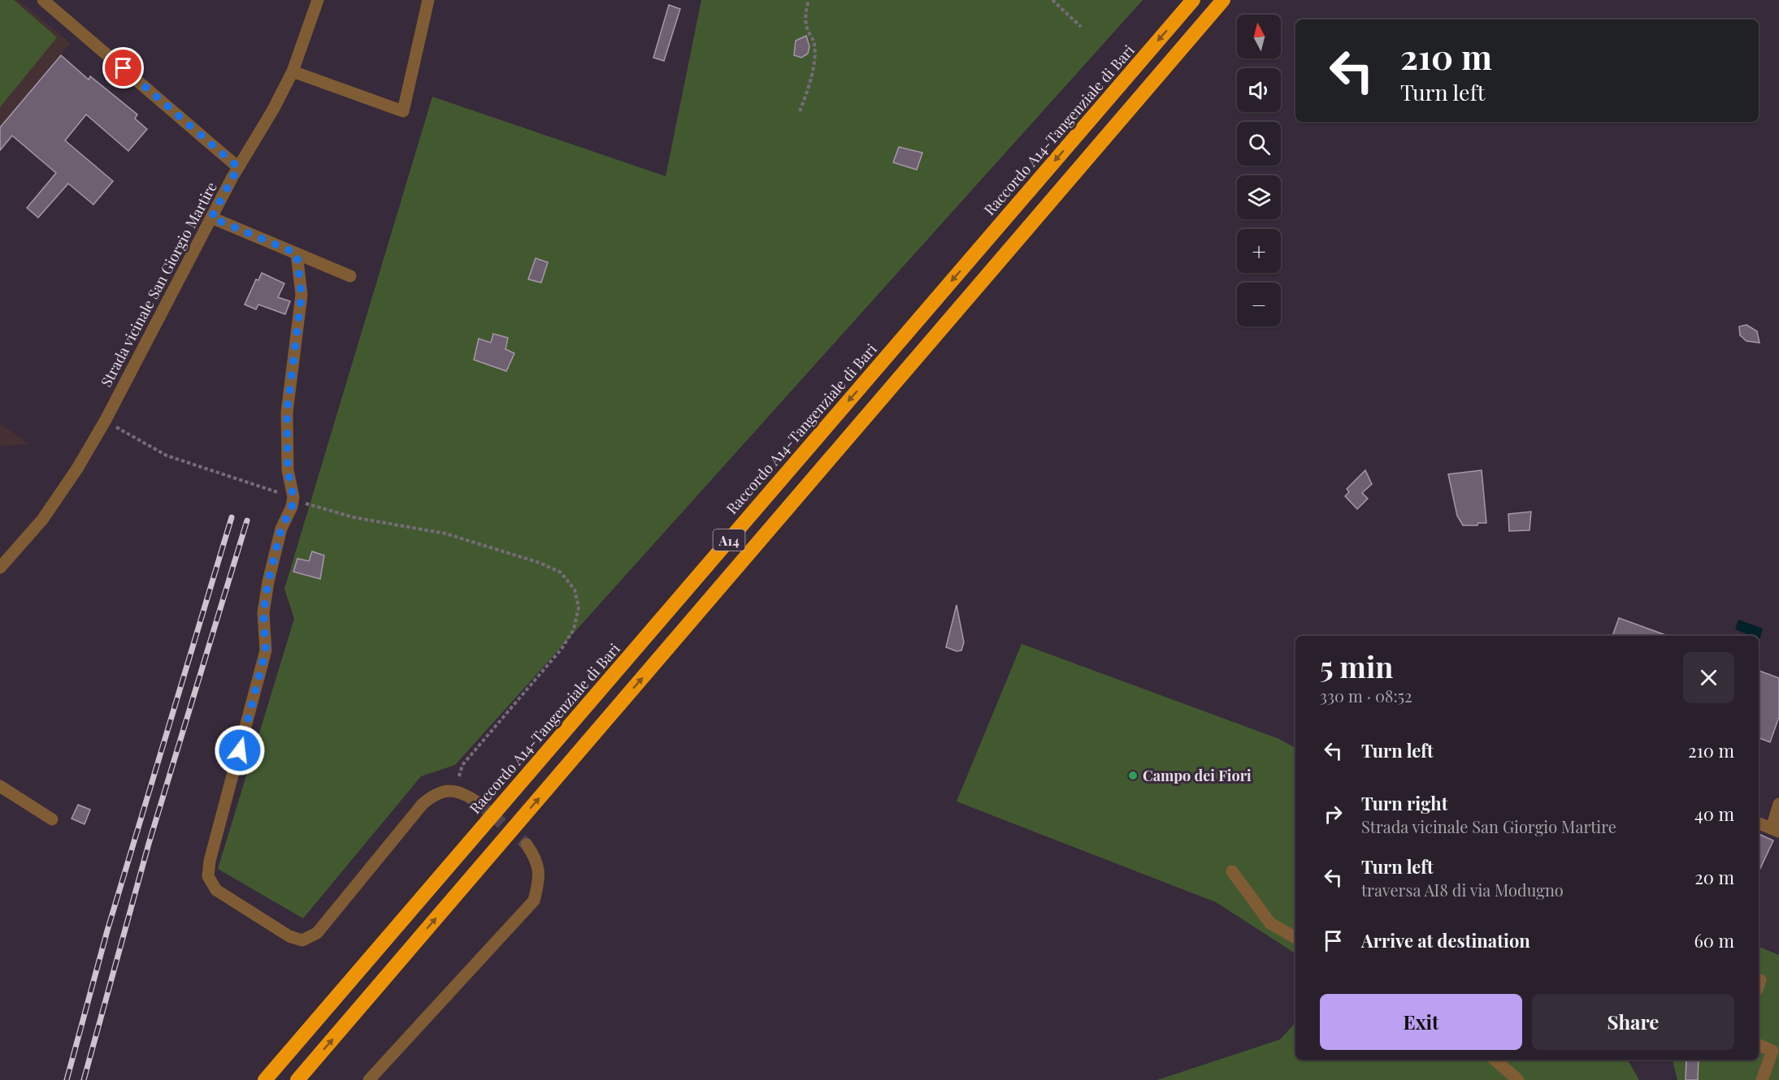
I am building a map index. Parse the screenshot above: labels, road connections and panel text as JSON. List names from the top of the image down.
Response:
{
  "streets": {
    "highway": ["Raccordo A14-Tangenziale di Bari", "A14"],
    "street": ["Strada vicinale San Giorgio Martire"]
  },
  "places": ["Campo dei Fiori"],
  "north": "top",
  "page": {
    "map_buttons": ["+", "−"],
    "turn": ["210 m", "Turn left"],
    "heading": ["5 min", "330 m · 08:52"],
    "list": [
      {
        "name": "Turn left",
        "value": "210 m"
      },
      {
        "name": "Turn right",
        "note": "Strada vicinale San Giorgio Martire",
        "value": "40 m"
      },
      {
        "name": "Turn left",
        "note": "traversa AI8 di via Modugno",
        "value": "20 m"
      },
      {
        "name": "Arrive at destination",
        "value": "60 m"
      }
    ],
    "buttons": ["Exit", "Share"]
  }
}
